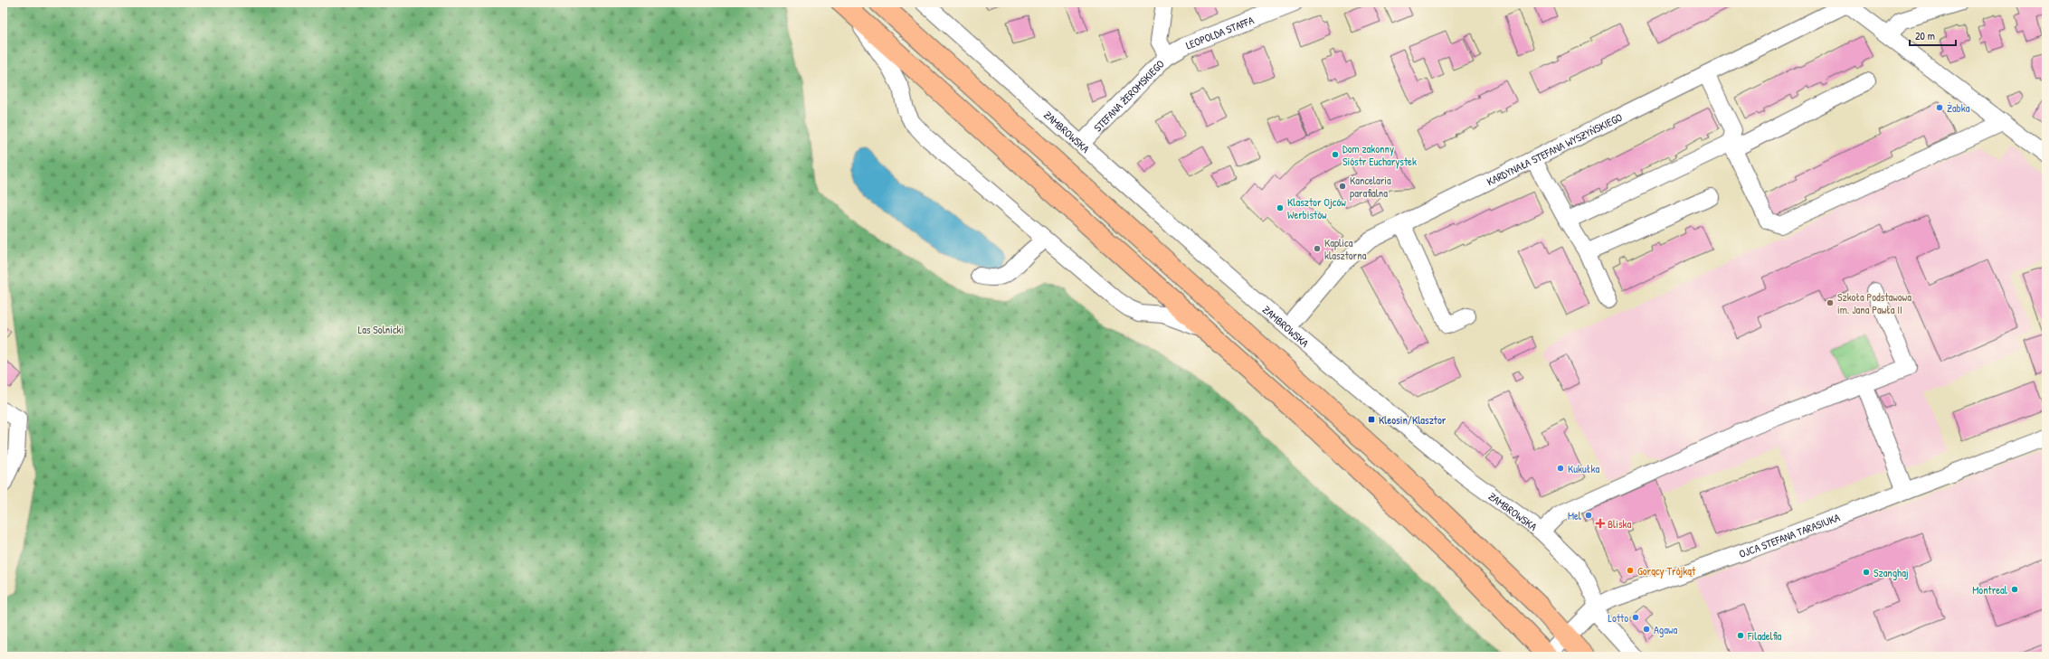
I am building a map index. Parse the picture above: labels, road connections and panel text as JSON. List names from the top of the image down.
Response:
{
  "streets": {
    "street": [
      "LEOPOLDA STAFFA",
      "STEFANA ŻEROMSKIEGO",
      "ZAMBROWSKA",
      "KARDYNAŁA STEFANA WYSZYŃSKIEGO",
      "OJCA STEFANA TARASIUKA"
    ]
  },
  "crossings": [
    ["LEOPOLDA STAFFA", "STEFANA ŻEROMSKIEGO"],
    ["STEFANA ŻEROMSKIEGO", "ZAMBROWSKA"],
    ["ZAMBROWSKA", "KARDYNAŁA STEFANA WYSZYŃSKIEGO"],
    ["ZAMBROWSKA", "OJCA STEFANA TARASIUKA"]
  ],
  "parks": ["Las Solnicki"],
  "places": {
    "other": [
      "Żabka",
      "Dom zakonny Sióstr Eucharystek",
      "Kancelaria parafialna",
      "Klasztor Ojców Werbistów",
      "Kaplica klasztorna",
      "Szkoła Podstawowa im. Jana Pawła II",
      "Kukułka",
      "Mel",
      "Gorący Trójkąt",
      "Szanghaj",
      "Montreal",
      "Lotto",
      "Agawa",
      "Filadelfia"
    ],
    "transit": ["Kleosin/Klasztor"],
    "health": ["Bliska"]
  },
  "scale_bar": "20 m"
}
